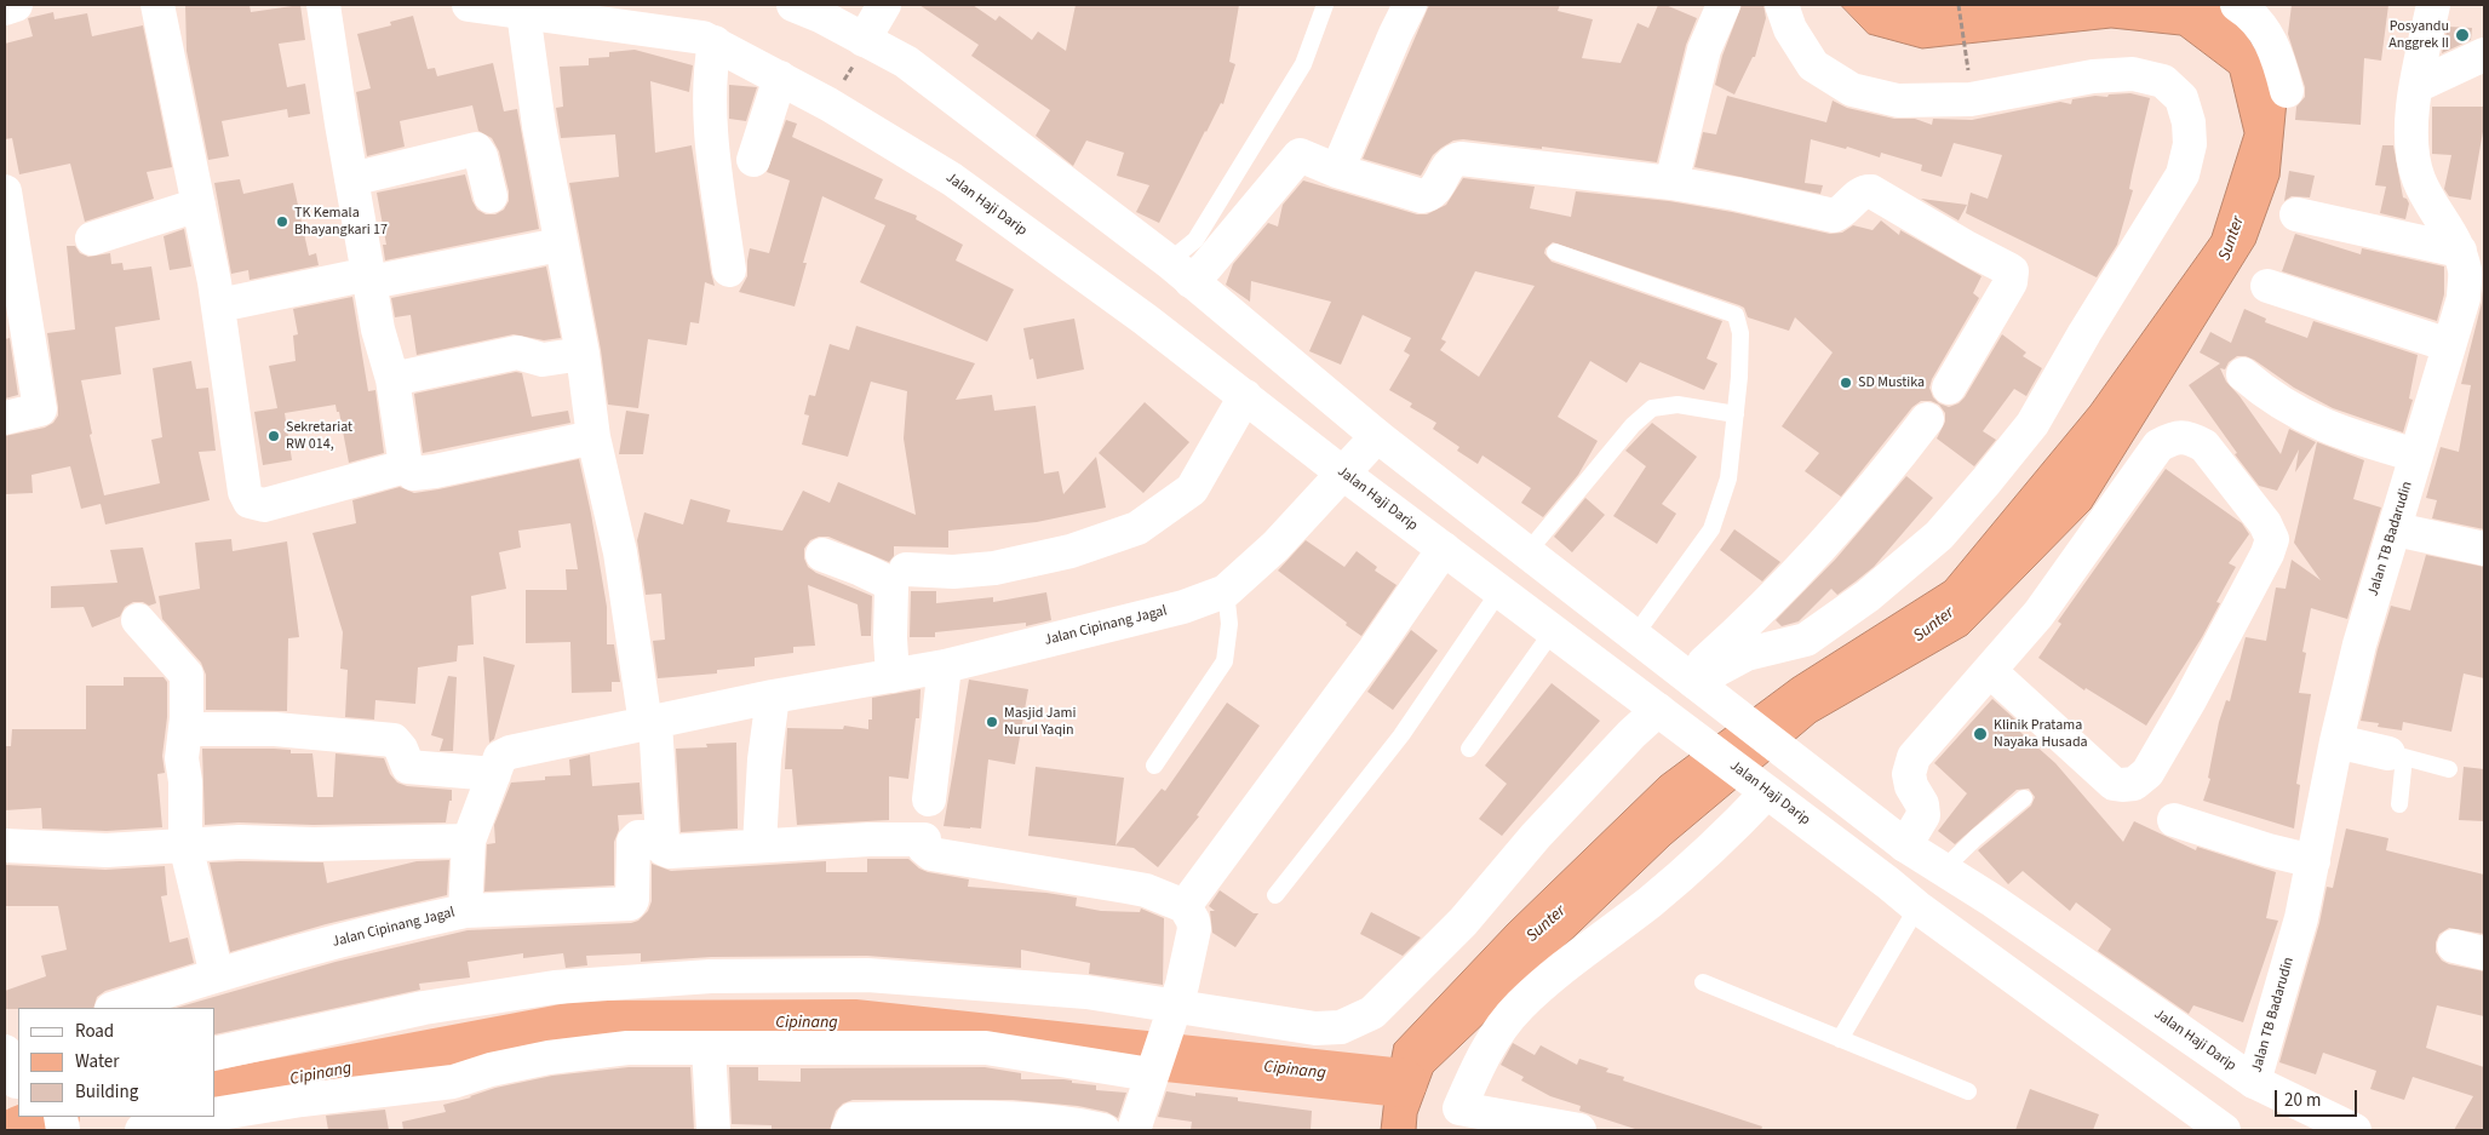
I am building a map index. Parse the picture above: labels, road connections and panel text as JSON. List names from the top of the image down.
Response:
{
  "streets": {
    "street": ["Jalan Haji Darip", "Jalan TB Badarudin", "Jalan Cipinang Jagal"]
  },
  "crossings": [
    ["Jalan Haji Darip", "Jalan TB Badarudin"],
    ["Jalan Haji Darip", "Jalan Cipinang Jagal"]
  ],
  "water": ["Sunter", "Cipinang"],
  "places": [
    "Posyandu Anggrek II",
    "TK Kemala Bhayangkari 17",
    "SD Mustika",
    "Sekretariat RW 014,",
    "Masjid Jami Nurul Yaqin",
    "Klinik Pratama Nayaka Husada"
  ],
  "legend": ["Road", "Water", "Building"],
  "scale_bar": "20 m"
}
